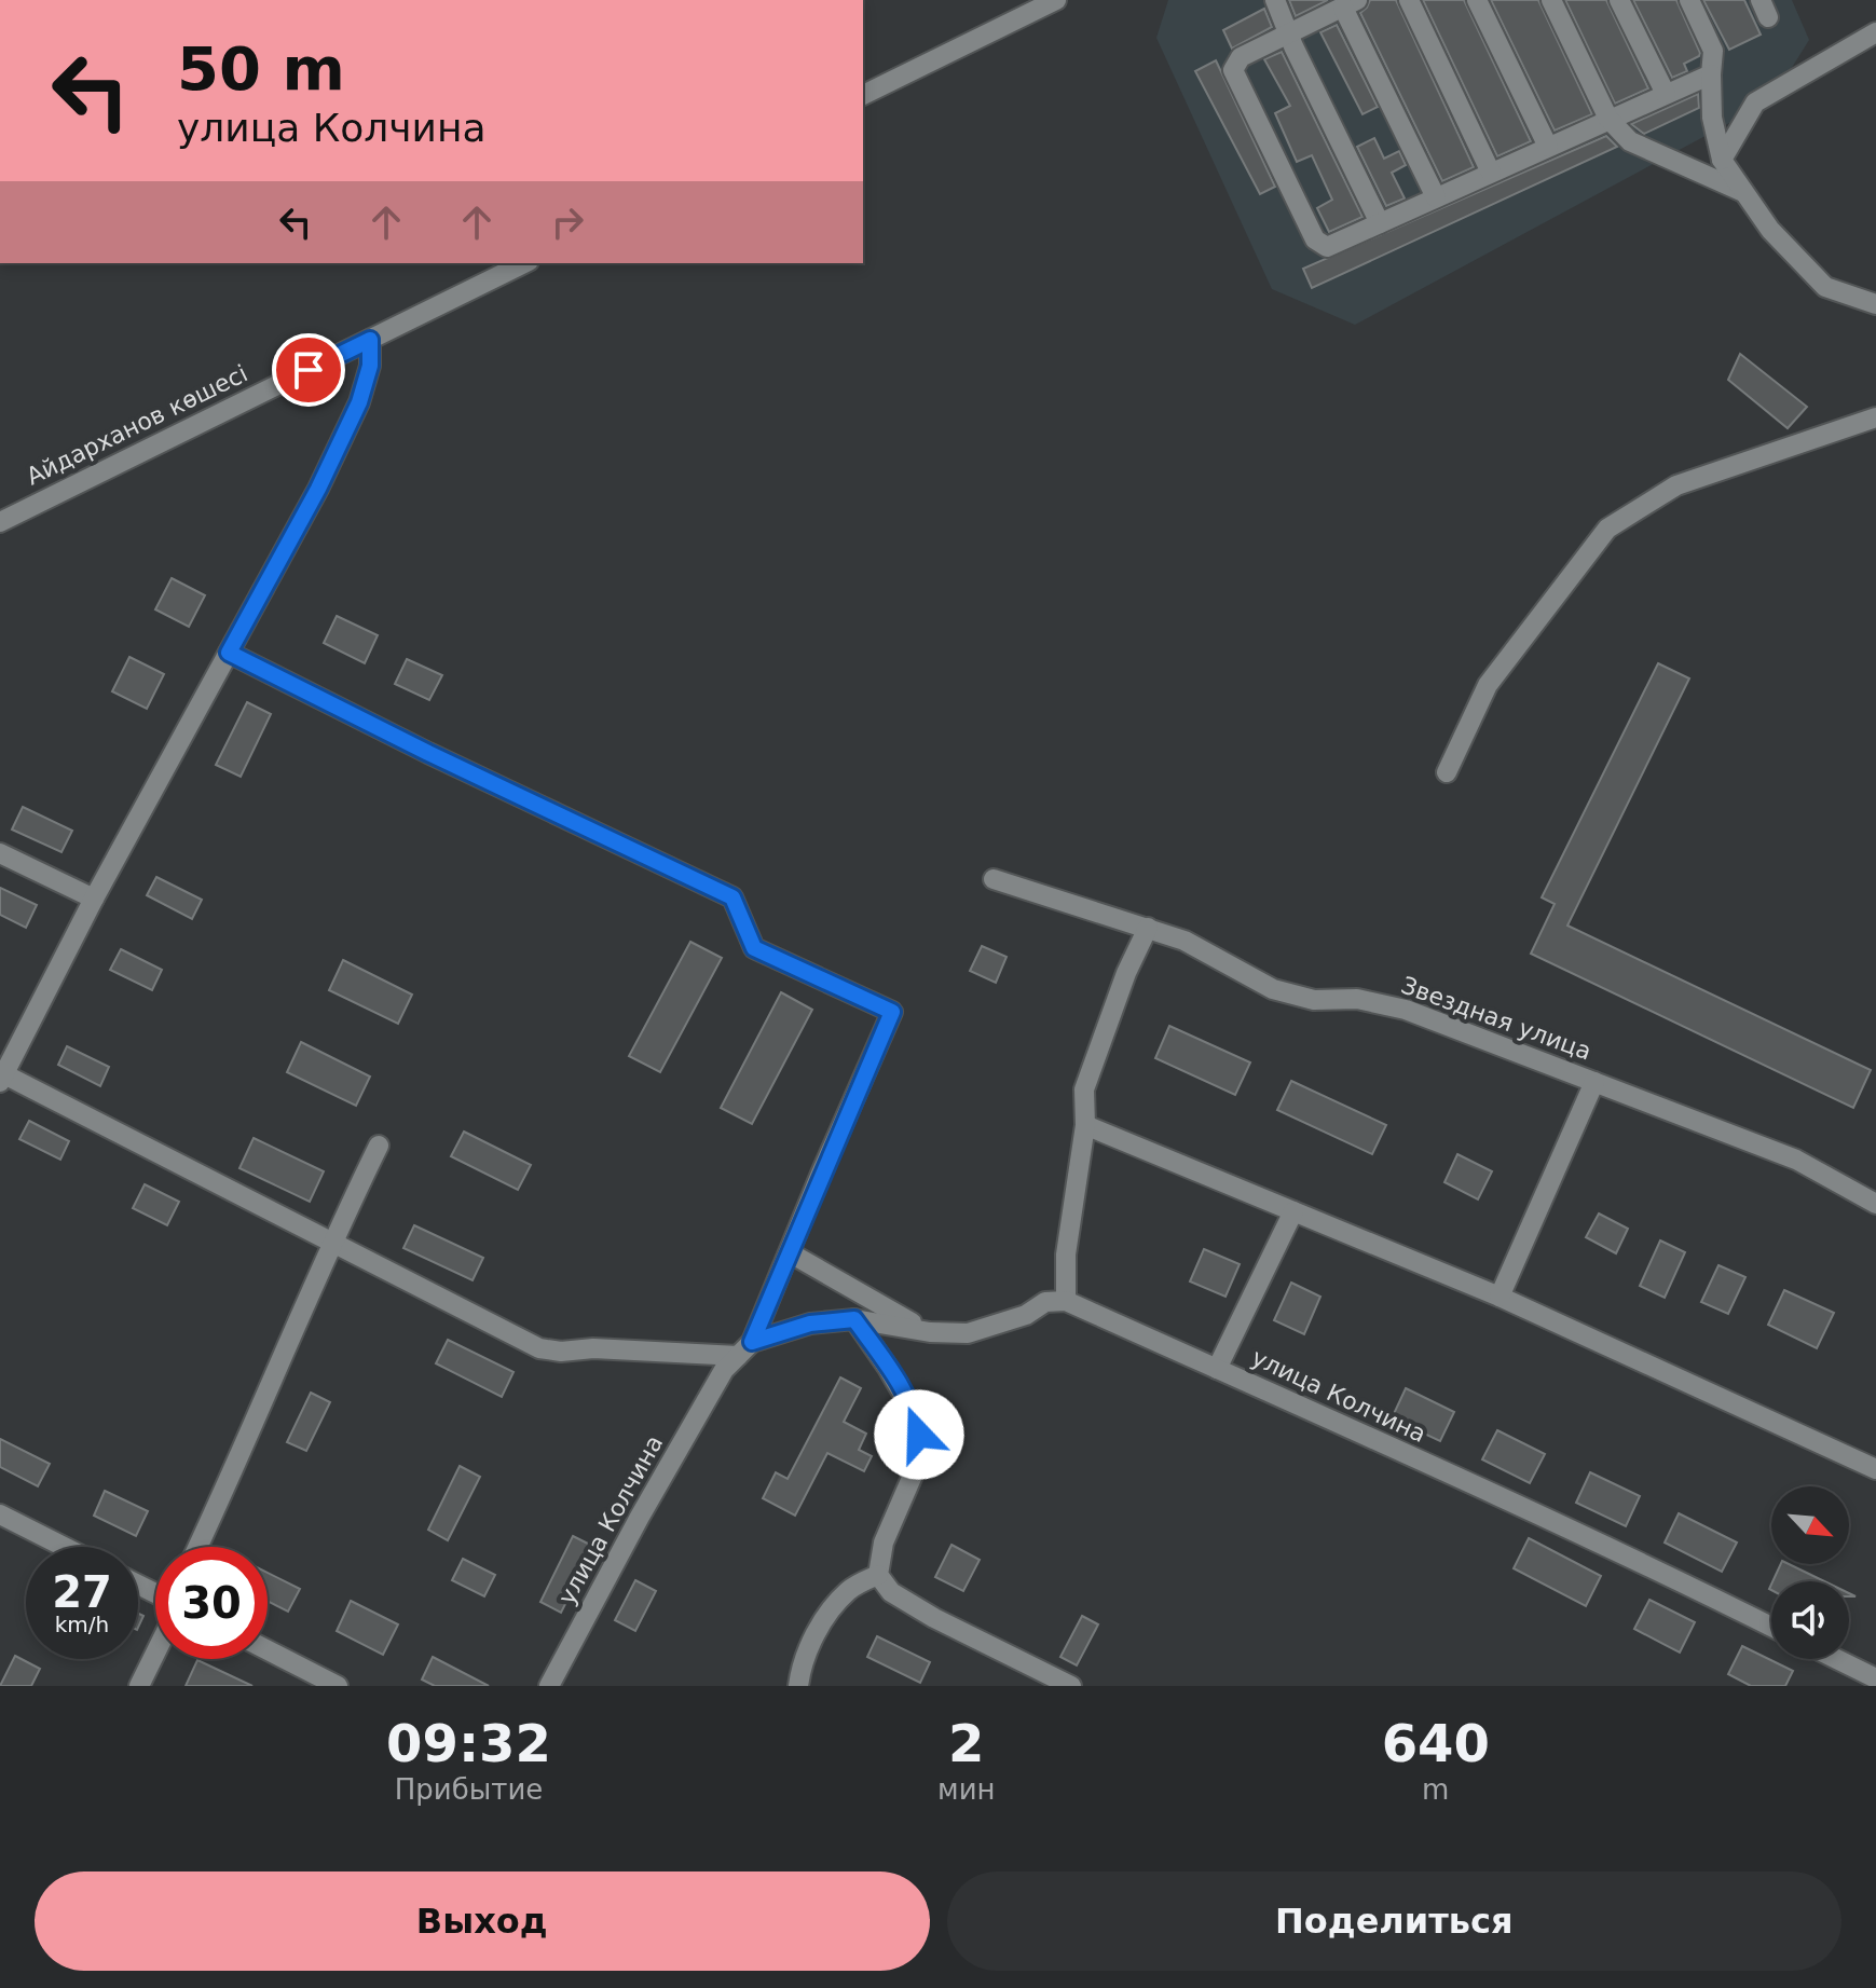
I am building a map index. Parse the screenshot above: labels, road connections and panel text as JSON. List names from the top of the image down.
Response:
{
  "streets": {
    "street": ["Айдарханов көшесі", "Звездная улица", "улица Колчина"]
  },
  "north": "bottom right",
  "page": {
    "turn": ["50 m", "улица Колчина"],
    "speed": "27 km/h",
    "limit": "30",
    "eta": [
      "09:32",
      "Прибытие",
      "2",
      "мин",
      "640",
      "m"
    ],
    "buttons": ["Выход", "Поделиться"]
  }
}
